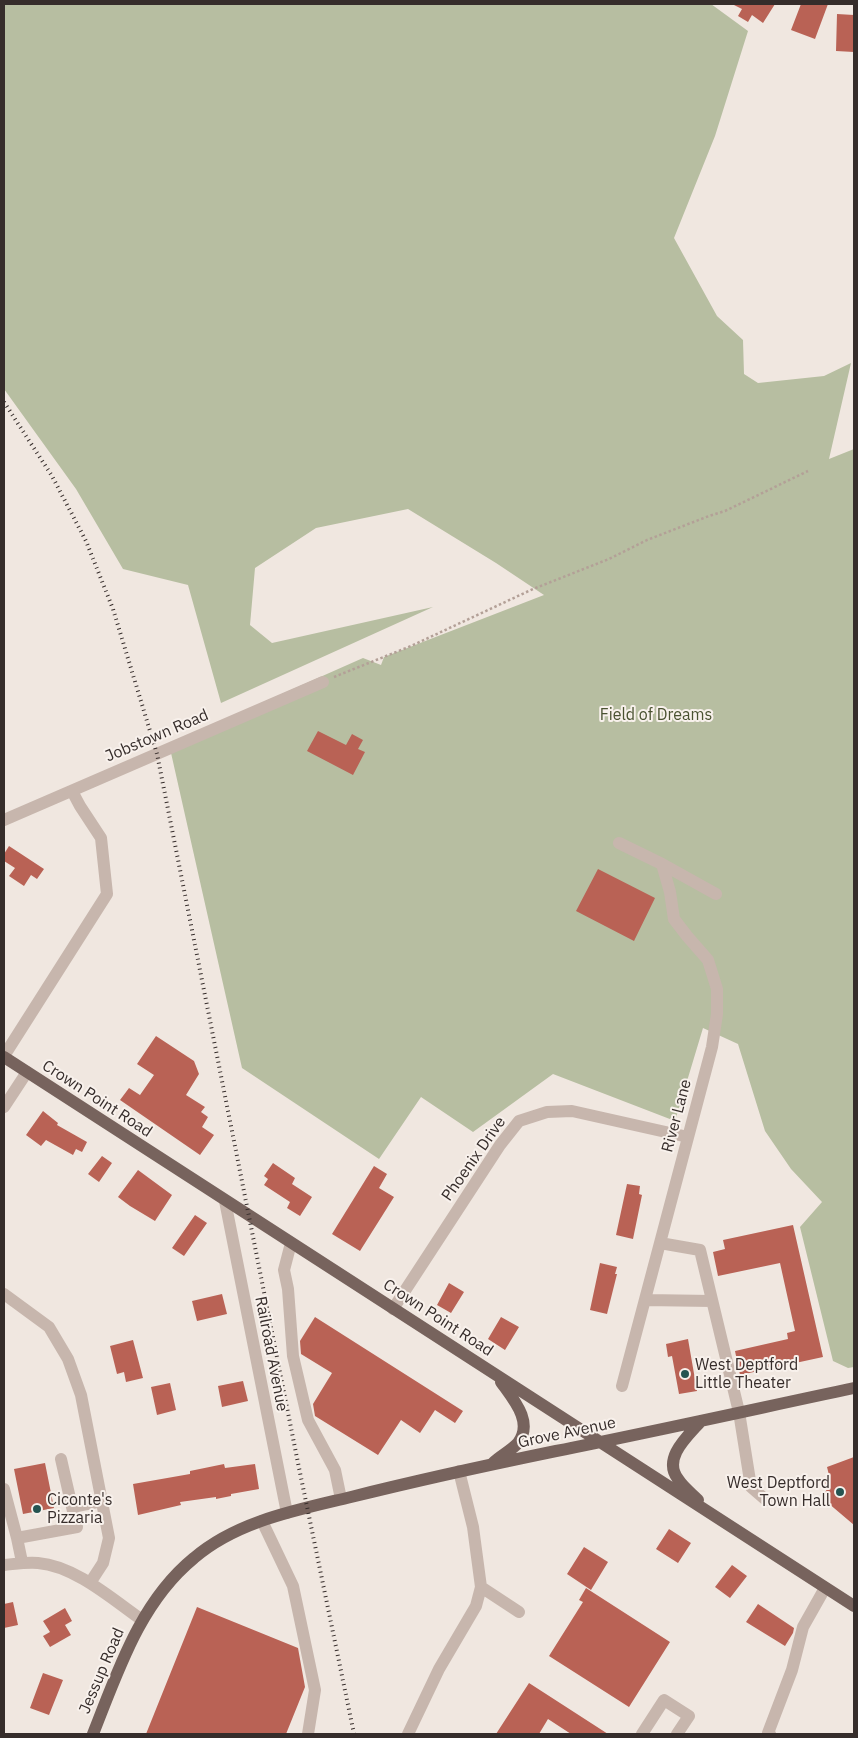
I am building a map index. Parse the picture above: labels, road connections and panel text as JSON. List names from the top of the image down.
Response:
{
  "streets": {
    "main road": ["Crown Point Road", "Grove Avenue", "Jessup Road"],
    "street": [
      "Jobstown Road",
      "River Lane",
      "Phoenix Drive",
      "Railroad Avenue"
    ]
  },
  "crossings": [
    ["Crown Point Road", "Phoenix Drive"],
    ["Crown Point Road", "Railroad Avenue"],
    ["Crown Point Road", "Grove Avenue"],
    ["River Lane", "Phoenix Drive"],
    ["Railroad Avenue", "Grove Avenue"],
    ["Grove Avenue", "Jessup Road"]
  ],
  "parks": ["Field of Dreams"],
  "places": ["West Deptford Little Theater", "West Deptford Town Hall", "Ciconte's Pizzaria"]
}
